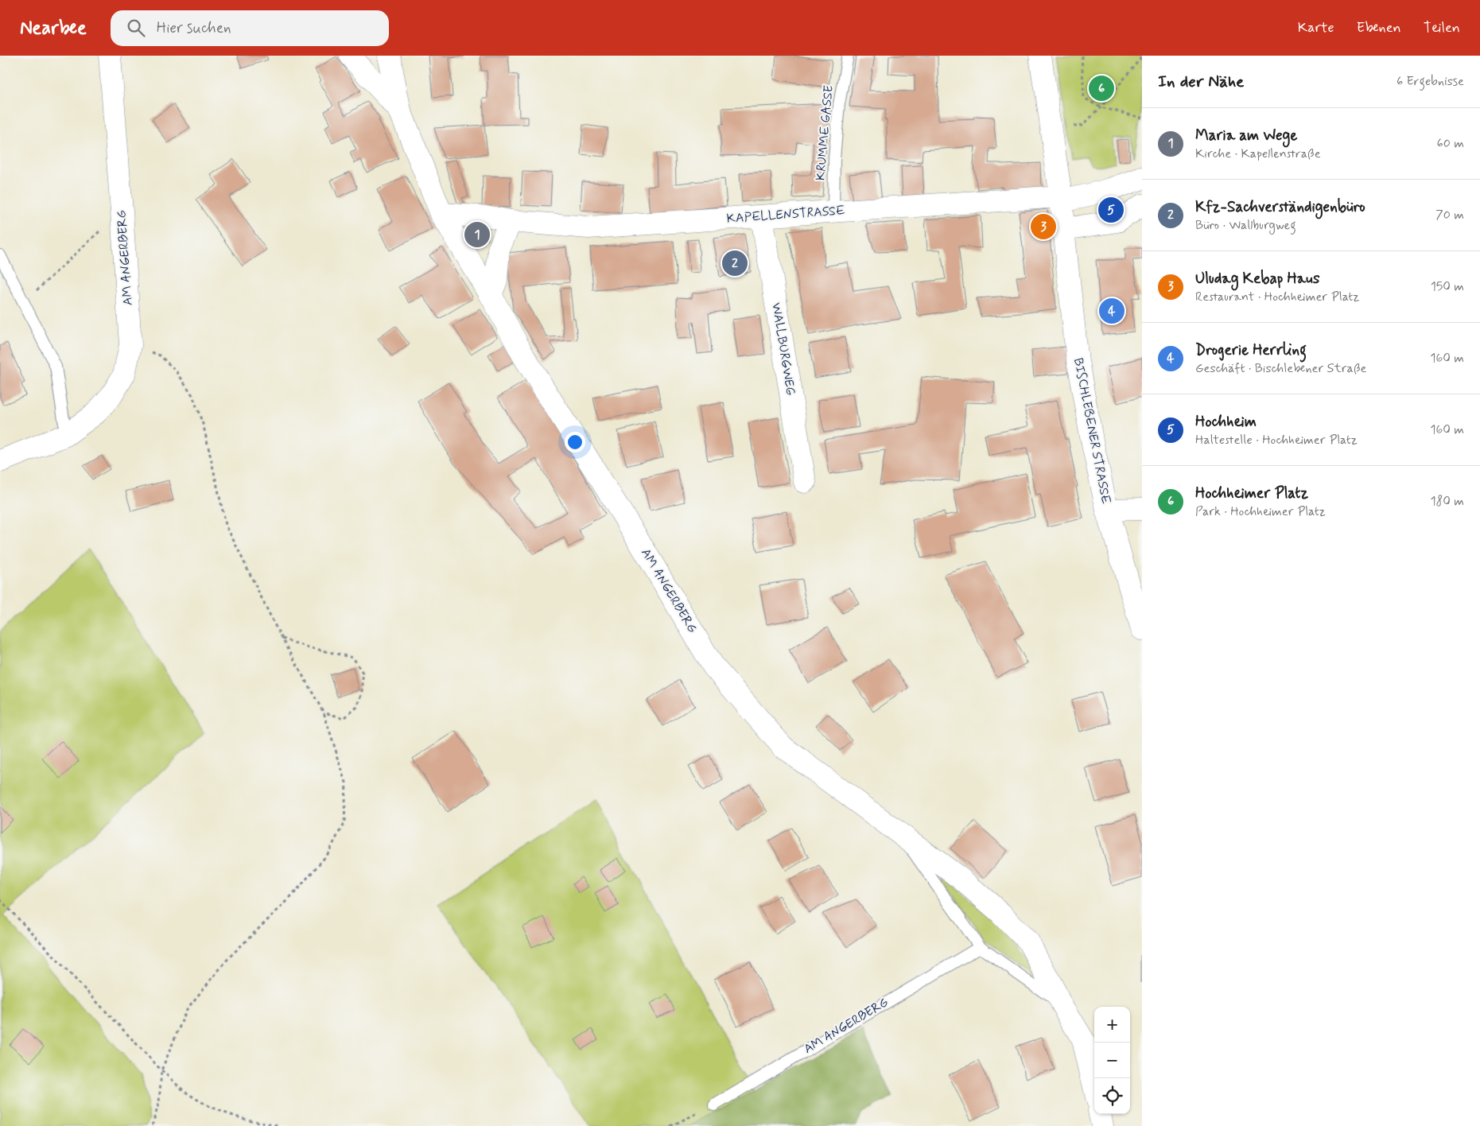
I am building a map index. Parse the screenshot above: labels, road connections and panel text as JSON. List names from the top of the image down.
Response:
{
  "streets": {
    "street": [
      "KAPELLENSTRASSE",
      "AM ANGERBERG",
      "WALLBURGWEG",
      "BISCHLEBENER STRASSE"
    ],
    "lane": ["KRUMME GASSE"]
  },
  "crossings": [
    ["KRUMME GASSE", "KAPELLENSTRASSE"],
    ["KAPELLENSTRASSE", "AM ANGERBERG"],
    ["KAPELLENSTRASSE", "WALLBURGWEG"],
    ["KAPELLENSTRASSE", "BISCHLEBENER STRASSE"]
  ],
  "page": {
    "header": "Nearbee",
    "search": "Hier suchen",
    "nav": ["Karte", "Ebenen", "Teilen"],
    "heading": ["In der Nähe", "6 Ergebnisse"],
    "pins": [
      "6",
      "5",
      "3",
      "1",
      "2",
      "4"
    ],
    "list": [
      {
        "mark": "1",
        "name": "Maria am Wege",
        "note": "Kirche · Kapellenstraße",
        "value": "60 m"
      },
      {
        "mark": "2",
        "name": "Kfz-Sachverständigenbüro",
        "note": "Büro · Wallburgweg",
        "value": "70 m"
      },
      {
        "mark": "3",
        "name": "Uludag Kebap Haus",
        "note": "Restaurant · Hochheimer Platz",
        "value": "150 m"
      },
      {
        "mark": "4",
        "name": "Drogerie Herrling",
        "note": "Geschäft · Bischlebener Straße",
        "value": "160 m"
      },
      {
        "mark": "5",
        "name": "Hochheim",
        "note": "Haltestelle · Hochheimer Platz",
        "value": "160 m"
      },
      {
        "mark": "6",
        "name": "Hochheimer Platz",
        "note": "Park · Hochheimer Platz",
        "value": "180 m"
      }
    ],
    "map_buttons": ["+", "−"]
  }
}
